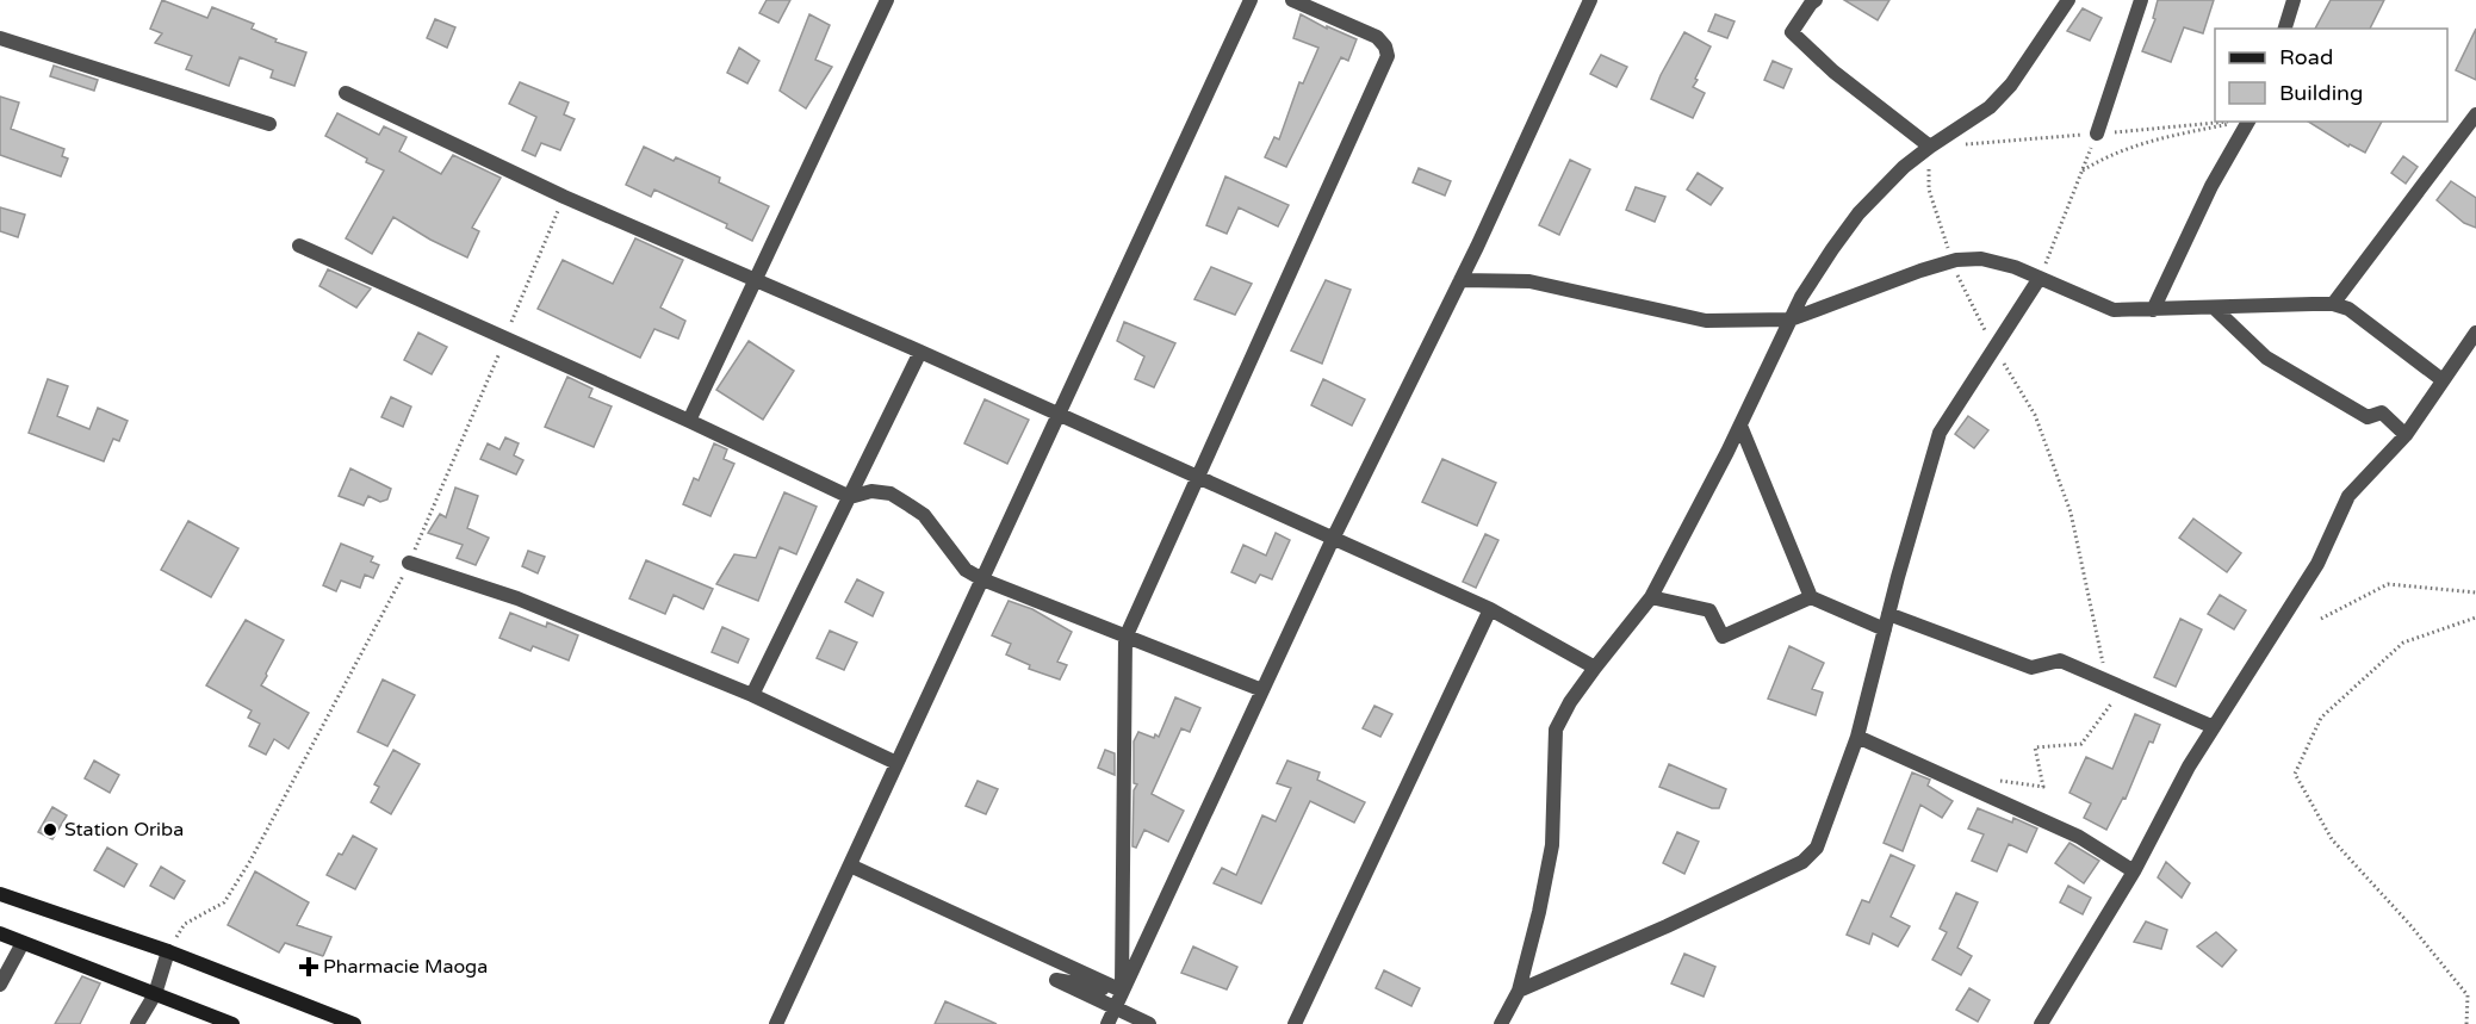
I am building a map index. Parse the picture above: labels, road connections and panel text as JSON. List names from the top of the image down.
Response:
{
  "places": {
    "other": ["Station Oriba"],
    "health": ["Pharmacie Maoga"]
  },
  "legend": ["Road", "Building"]
}
